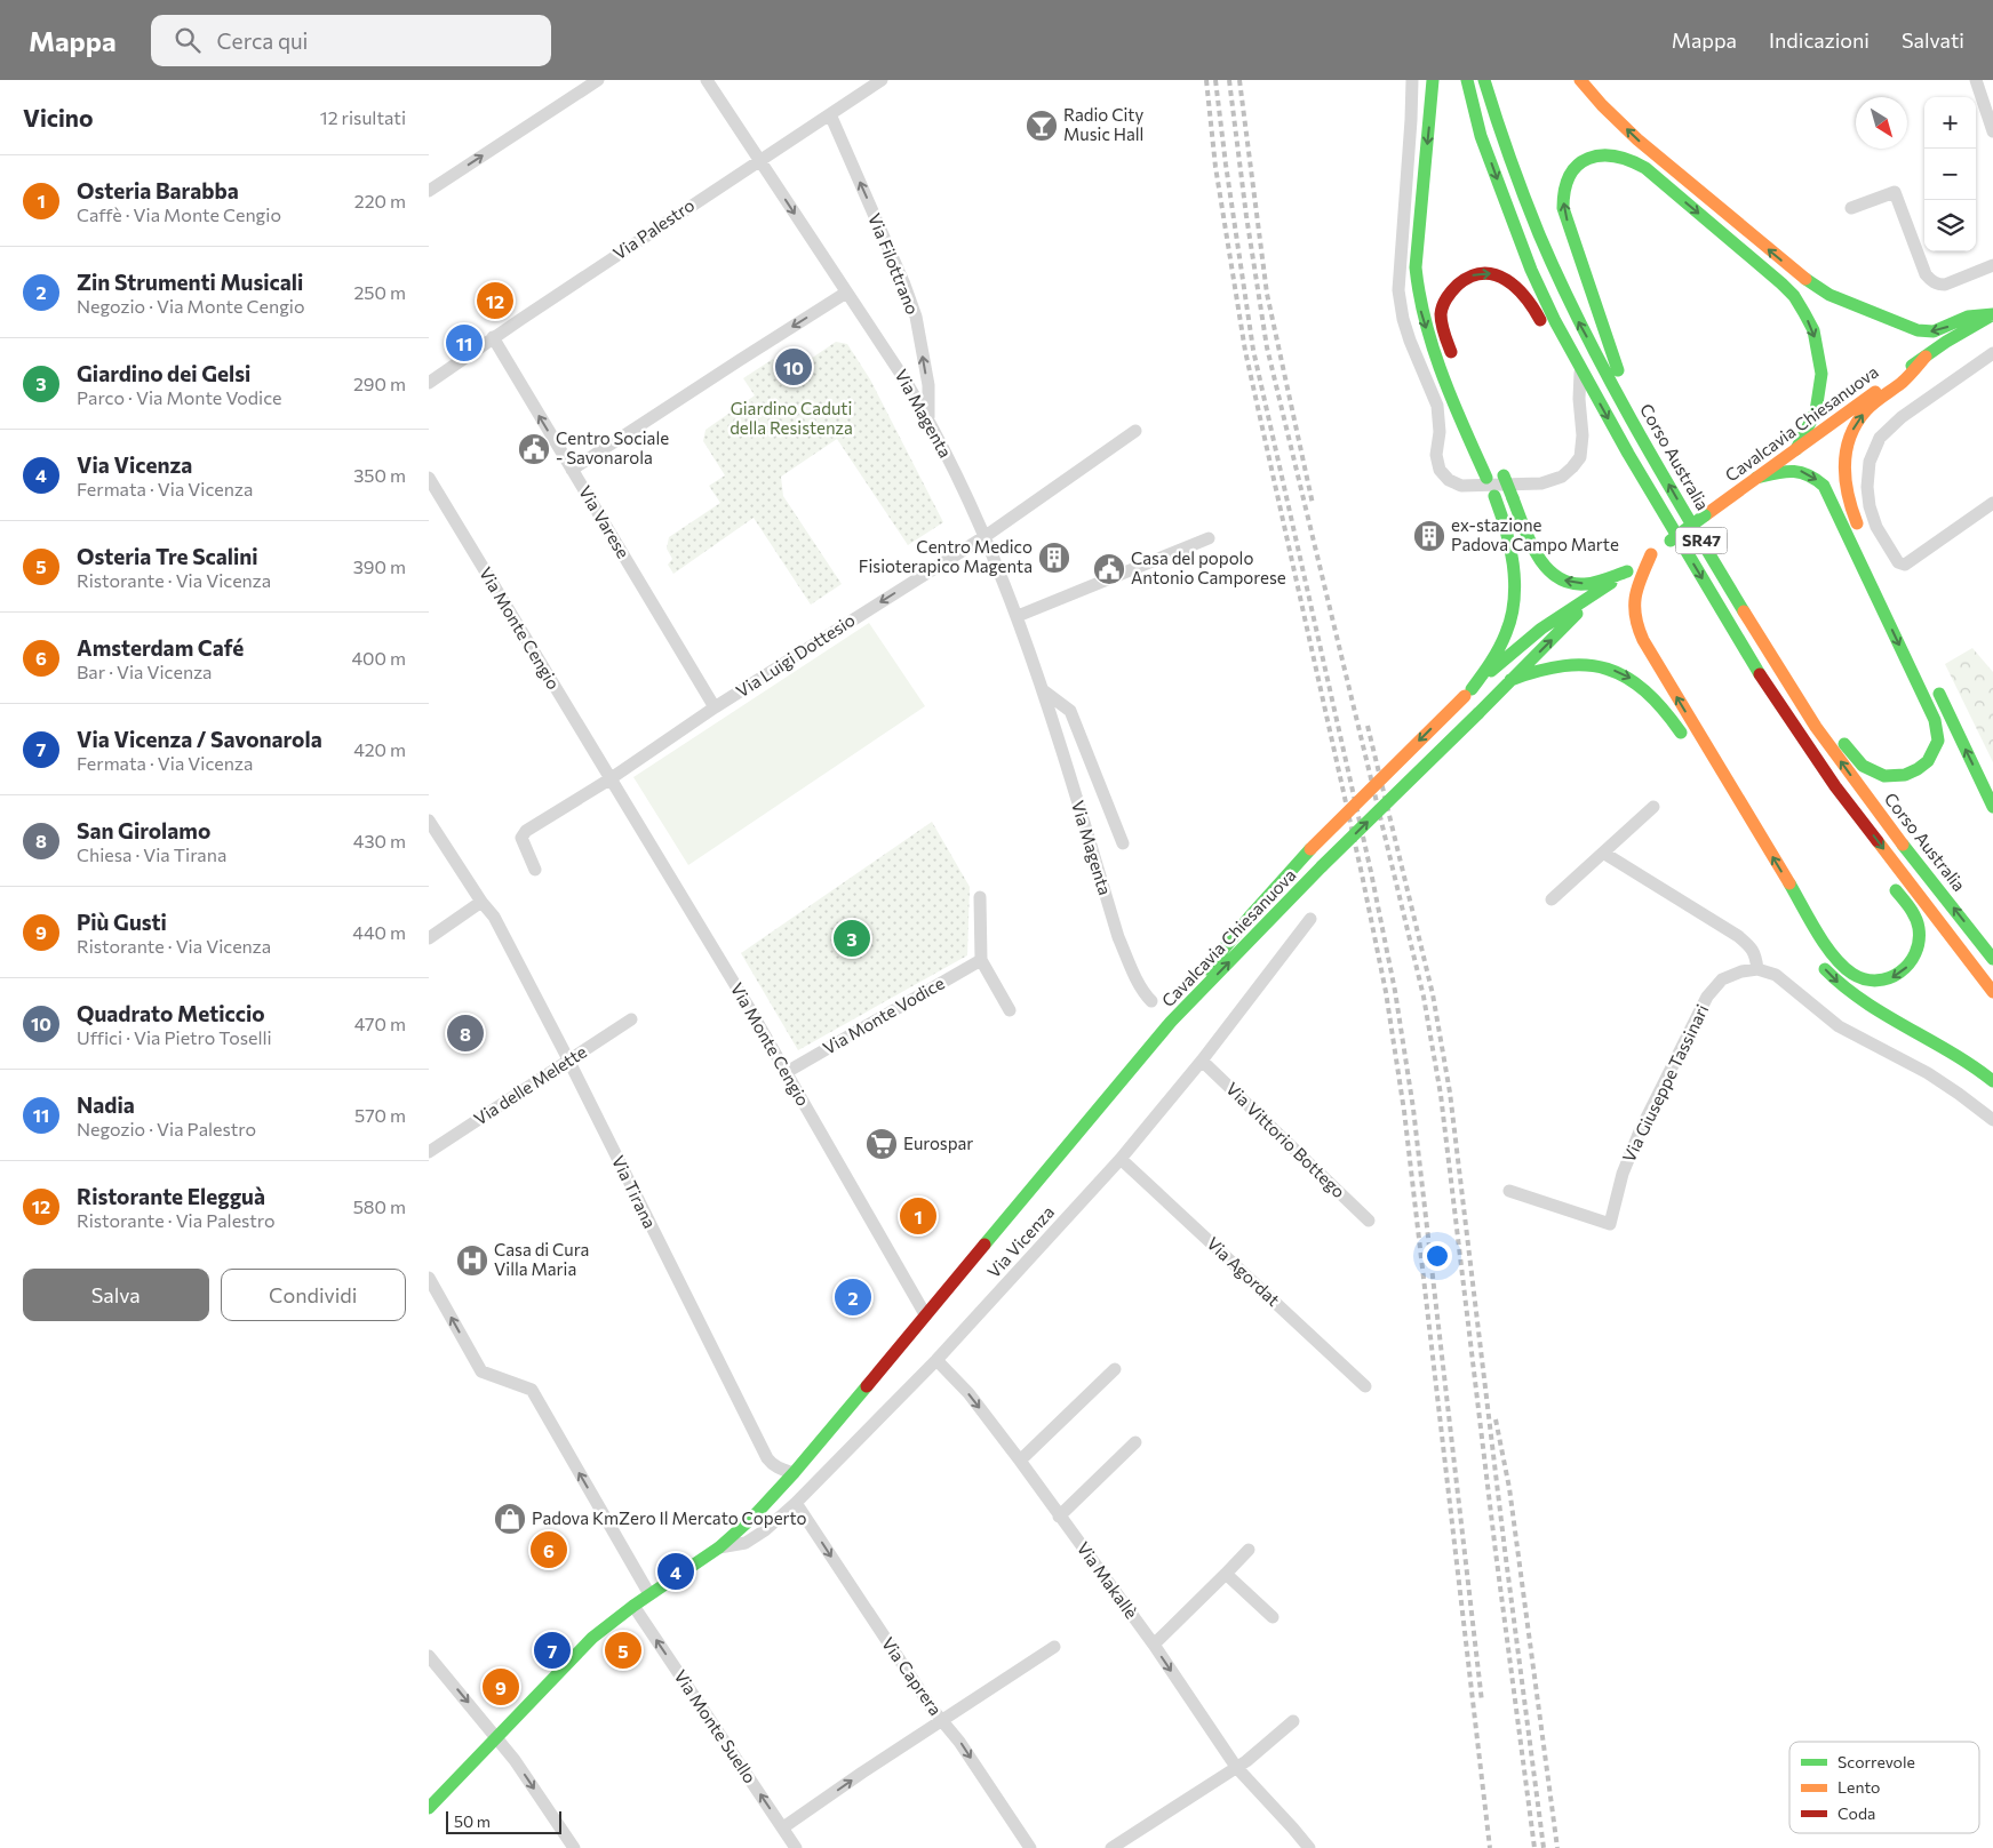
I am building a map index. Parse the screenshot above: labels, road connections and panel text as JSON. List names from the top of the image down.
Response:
{
  "streets": {
    "main road": [
      "Cavalcavia Chiesanuova",
      "Corso Australia",
      "SR47",
      "Via Vicenza"
    ],
    "street": [
      "Via Palestro",
      "Via Filottrano",
      "Via Magenta",
      "Via Varese",
      "Via Monte Cengio",
      "Via Luigi Dottesio",
      "Via Monte Vodice",
      "Via Giuseppe Tassinari",
      "Via delle Melette",
      "Via Vittorio Bottego",
      "Via Tirana",
      "Via Agordat",
      "Via Makallè",
      "Via Caprera",
      "Via Monte Suello"
    ]
  },
  "crossings": [
    ["Via Palestro", "Via Filottrano"],
    ["Via Palestro", "Via Magenta"],
    ["Via Palestro", "Via Varese"],
    ["Via Filottrano", "Via Magenta"],
    ["Via Magenta", "Via Luigi Dottesio"],
    ["Cavalcavia Chiesanuova", "Via Vicenza"],
    ["Via Varese", "Via Luigi Dottesio"],
    ["Via Monte Cengio", "Via Luigi Dottesio"],
    ["Via Monte Cengio", "Via Monte Vodice"],
    ["Via Monte Cengio", "Via Vicenza"],
    ["Via delle Melette", "Via Tirana"],
    ["Via Vittorio Bottego", "Via Vicenza"],
    ["Via Tirana", "Via Vicenza"],
    ["Via Vicenza", "Via Agordat"],
    ["Via Vicenza", "Via Makallè"],
    ["Via Vicenza", "Via Caprera"],
    ["Via Vicenza", "Via Monte Suello"]
  ],
  "one_way": [
    "Via Filottrano",
    "Via Varese",
    "Via Luigi Dottesio",
    "Via Makallè",
    "Via Caprera",
    "Via Monte Suello"
  ],
  "parks": ["Giardino Caduti della Resistenza"],
  "places": {
    "bar": ["Radio City Music Hall"],
    "public building": ["Centro Sociale - Savonarola", "Casa del popolo Antonio Camporese"],
    "building": ["ex-stazione Padova Campo Marte", "Centro Medico Fisioterapico Magenta"],
    "supermarket": ["Eurospar"],
    "hospital": ["Casa di Cura Villa Maria"],
    "shop": ["Padova KmZero Il Mercato Coperto"]
  },
  "legend": ["Scorrevole", "Lento", "Coda"],
  "scale_bar": "50 m",
  "north": "bottom right",
  "page": {
    "header": "Mappa",
    "search": "Cerca qui",
    "nav": ["Mappa", "Indicazioni", "Salvati"],
    "heading": ["Vicino", "12 risultati"],
    "map_buttons": ["+", "−"],
    "list": [
      {
        "mark": "1",
        "name": "Osteria Barabba",
        "note": "Caffè · Via Monte Cengio",
        "value": "220 m"
      },
      {
        "mark": "2",
        "name": "Zin Strumenti Musicali",
        "note": "Negozio · Via Monte Cengio",
        "value": "250 m"
      },
      {
        "mark": "3",
        "name": "Giardino dei Gelsi",
        "note": "Parco · Via Monte Vodice",
        "value": "290 m"
      },
      {
        "mark": "4",
        "name": "Via Vicenza",
        "note": "Fermata · Via Vicenza",
        "value": "350 m"
      },
      {
        "mark": "5",
        "name": "Osteria Tre Scalini",
        "note": "Ristorante · Via Vicenza",
        "value": "390 m"
      },
      {
        "mark": "6",
        "name": "Amsterdam Café",
        "note": "Bar · Via Vicenza",
        "value": "400 m"
      },
      {
        "mark": "7",
        "name": "Via Vicenza / Savonarola",
        "note": "Fermata · Via Vicenza",
        "value": "420 m"
      },
      {
        "mark": "8",
        "name": "San Girolamo",
        "note": "Chiesa · Via Tirana",
        "value": "430 m"
      },
      {
        "mark": "9",
        "name": "Più Gusti",
        "note": "Ristorante · Via Vicenza",
        "value": "440 m"
      },
      {
        "mark": "10",
        "name": "Quadrato Meticcio",
        "note": "Uffici · Via Pietro Toselli",
        "value": "470 m"
      },
      {
        "mark": "11",
        "name": "Nadia",
        "note": "Negozio · Via Palestro",
        "value": "570 m"
      },
      {
        "mark": "12",
        "name": "Ristorante Elegguà",
        "note": "Ristorante · Via Palestro",
        "value": "580 m"
      }
    ],
    "pins": [
      "12",
      "11",
      "10",
      "3",
      "8",
      "1",
      "2",
      "6",
      "4",
      "5",
      "7",
      "9"
    ],
    "buttons": ["Salva", "Condividi"],
    "scale": "50 m"
  }
}
